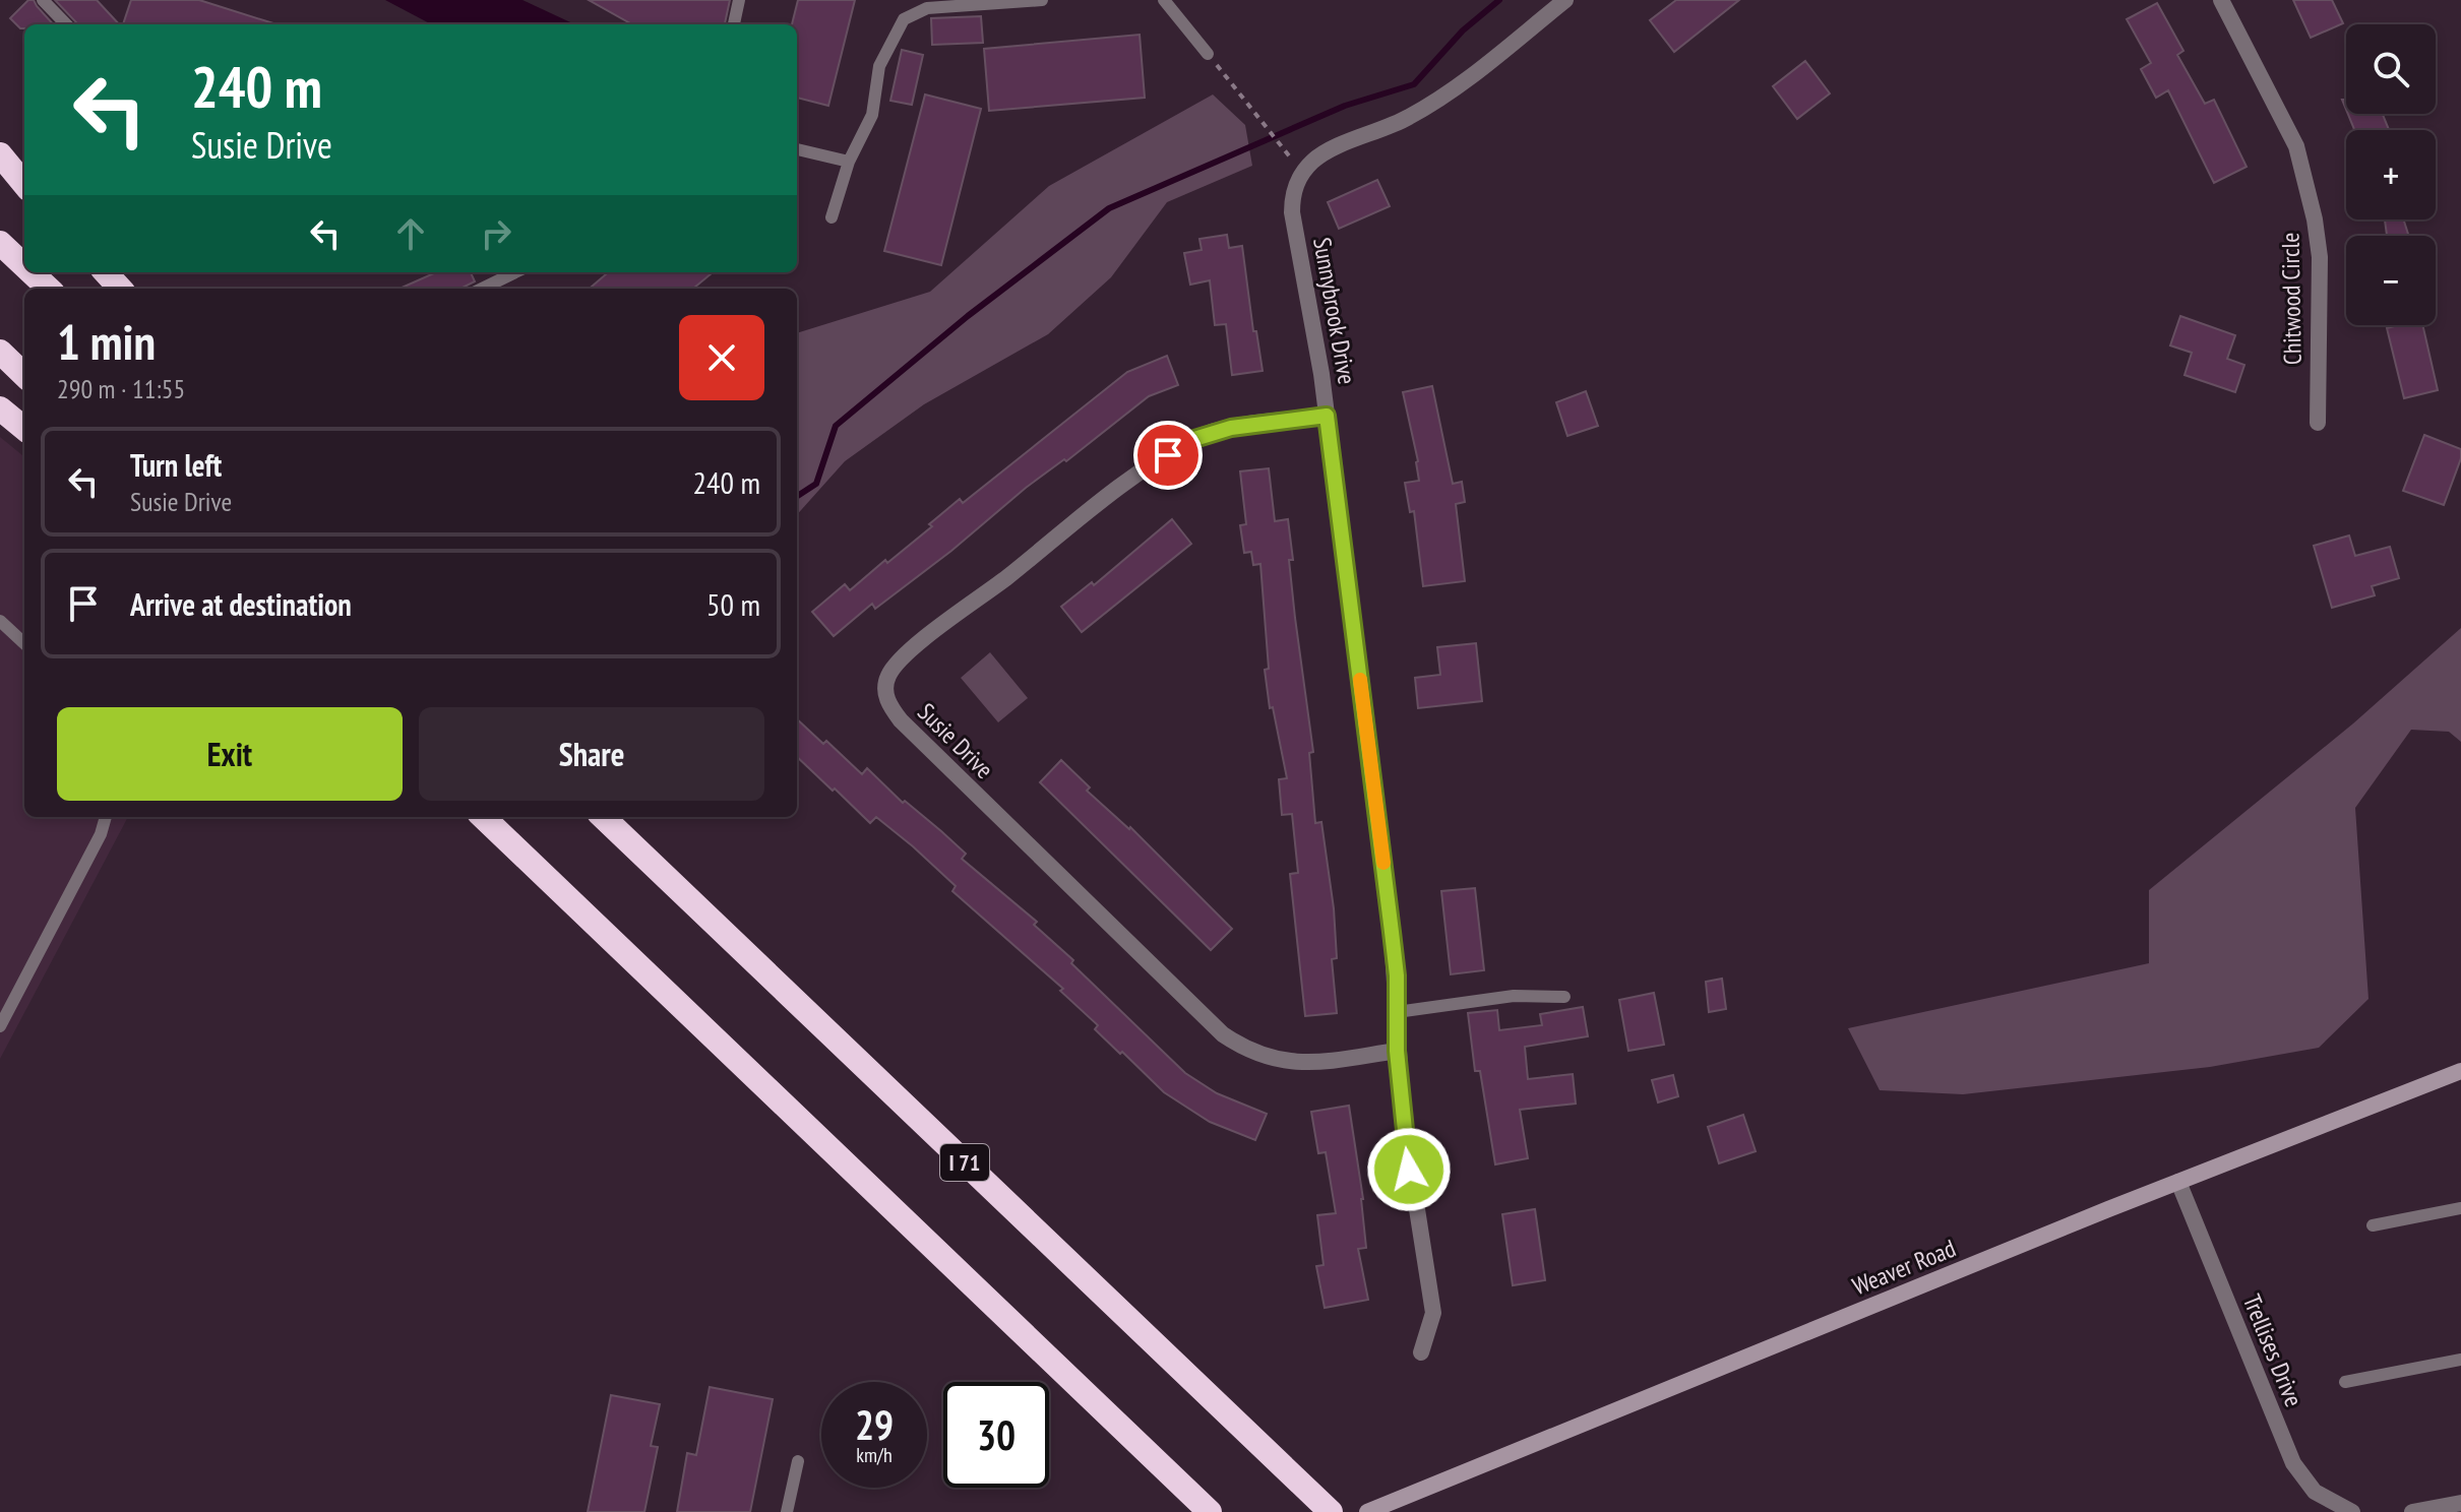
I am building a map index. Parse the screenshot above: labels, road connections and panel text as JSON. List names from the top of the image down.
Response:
{
  "streets": {
    "highway": ["I 71"],
    "main road": ["Weaver Road"],
    "street": [
      "Chitwood Circle",
      "Sunnybrook Drive",
      "Susie Drive",
      "Trellises Drive"
    ]
  },
  "crossings": [
    ["Sunnybrook Drive", "Susie Drive"],
    ["Weaver Road", "Trellises Drive"]
  ],
  "page": {
    "map_buttons": ["+", "−"],
    "turn": ["240 m", "Susie Drive"],
    "heading": ["1 min", "290 m · 11:55"],
    "list": [
      {
        "name": "Turn left",
        "note": "Susie Drive",
        "value": "240 m"
      },
      {
        "name": "Arrive at destination",
        "value": "50 m"
      }
    ],
    "buttons": ["Exit", "Share"],
    "speed": "29 km/h",
    "limit": "30"
  }
}
